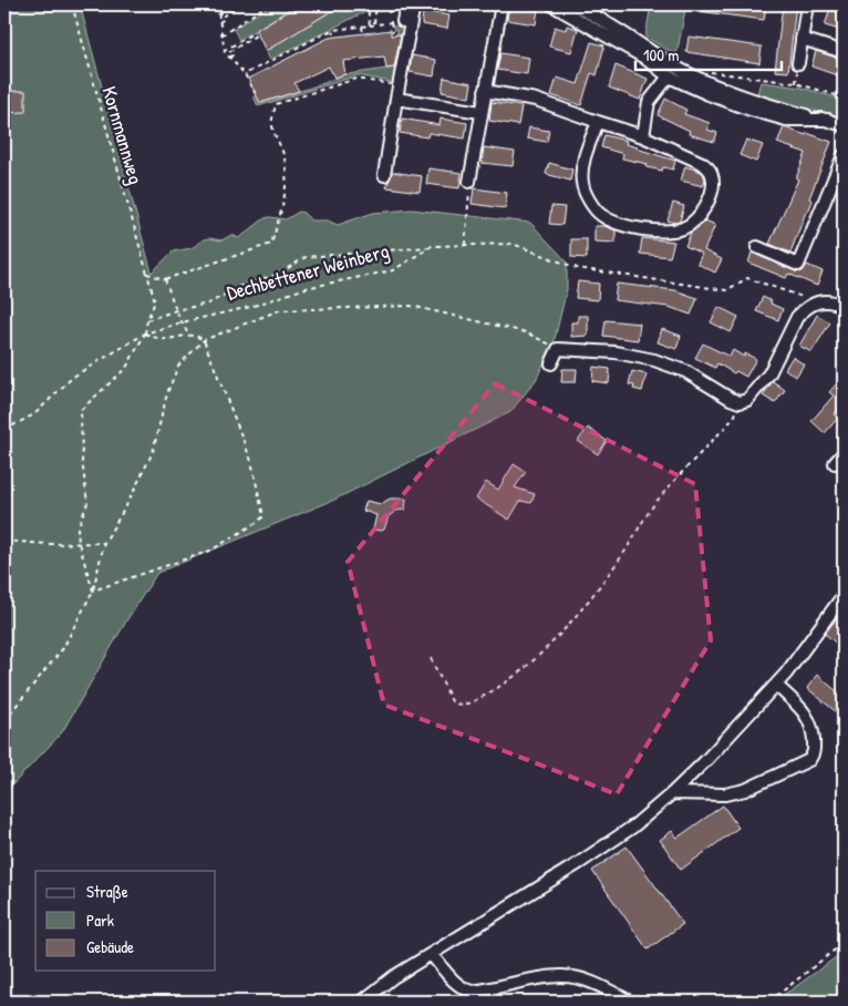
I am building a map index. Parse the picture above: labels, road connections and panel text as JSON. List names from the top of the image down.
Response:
{
  "streets": {
    "path": ["Kornmannweg", "Dechbettener Weinberg"]
  },
  "crossings": [
    ["Kornmannweg", "Dechbettener Weinberg"]
  ],
  "legend": ["Straße", "Park", "Gebäude"],
  "scale_bar": "100 m"
}
